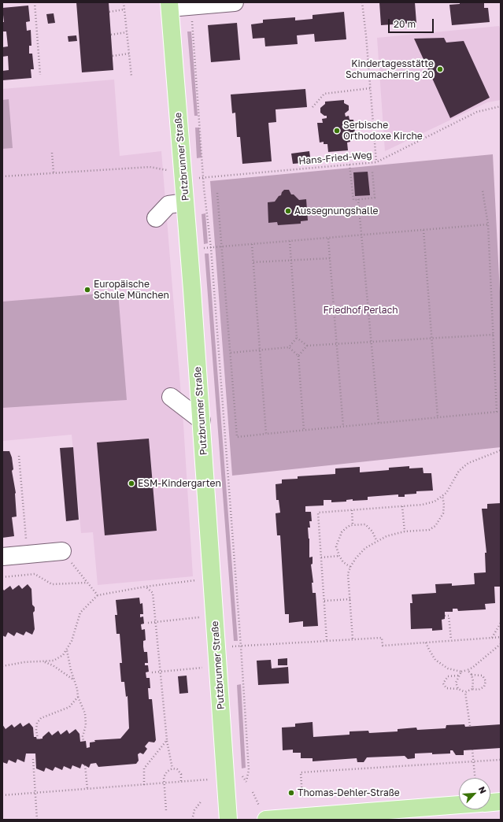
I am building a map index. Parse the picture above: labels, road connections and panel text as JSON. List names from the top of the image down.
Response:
{
  "streets": {
    "main road": ["Putzbrunner Straße"],
    "path": ["Hans-Fried-Weg"]
  },
  "crossings": [
    ["Putzbrunner Straße", "Hans-Fried-Weg"]
  ],
  "parks": ["Friedhof Perlach"],
  "places": [
    "Kindertagesstätte Schumacherring 20",
    "Serbische Orthodoxe Kirche",
    "Aussegnungshalle",
    "Europäische Schule München",
    "ESM-Kindergarten",
    "Thomas-Dehler-Straße"
  ],
  "scale_bar": "20 m",
  "north": "top right"
}
